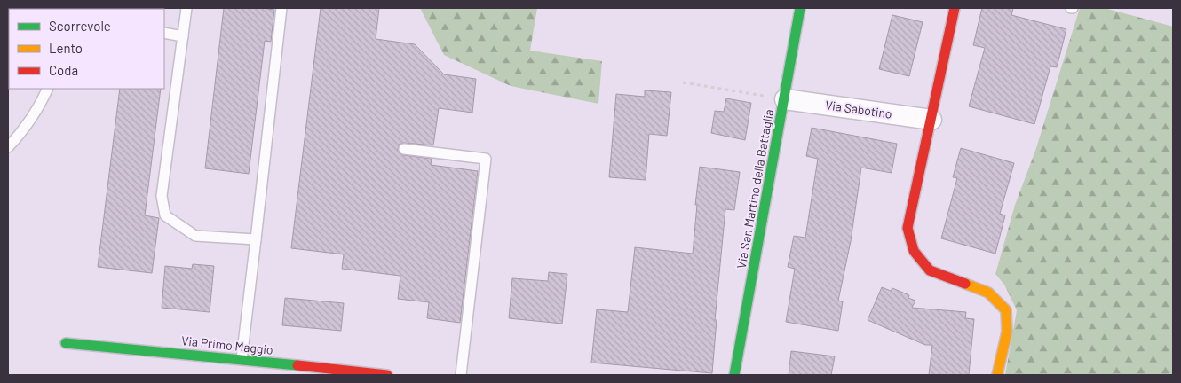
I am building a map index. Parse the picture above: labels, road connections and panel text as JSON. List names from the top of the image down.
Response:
{
  "streets": {
    "street": ["Via Sabotino", "Via San Martino della Battaglia", "Via Primo Maggio"]
  },
  "crossings": [
    ["Via Sabotino", "Via San Martino della Battaglia"]
  ],
  "legend": ["Scorrevole", "Lento", "Coda"]
}
